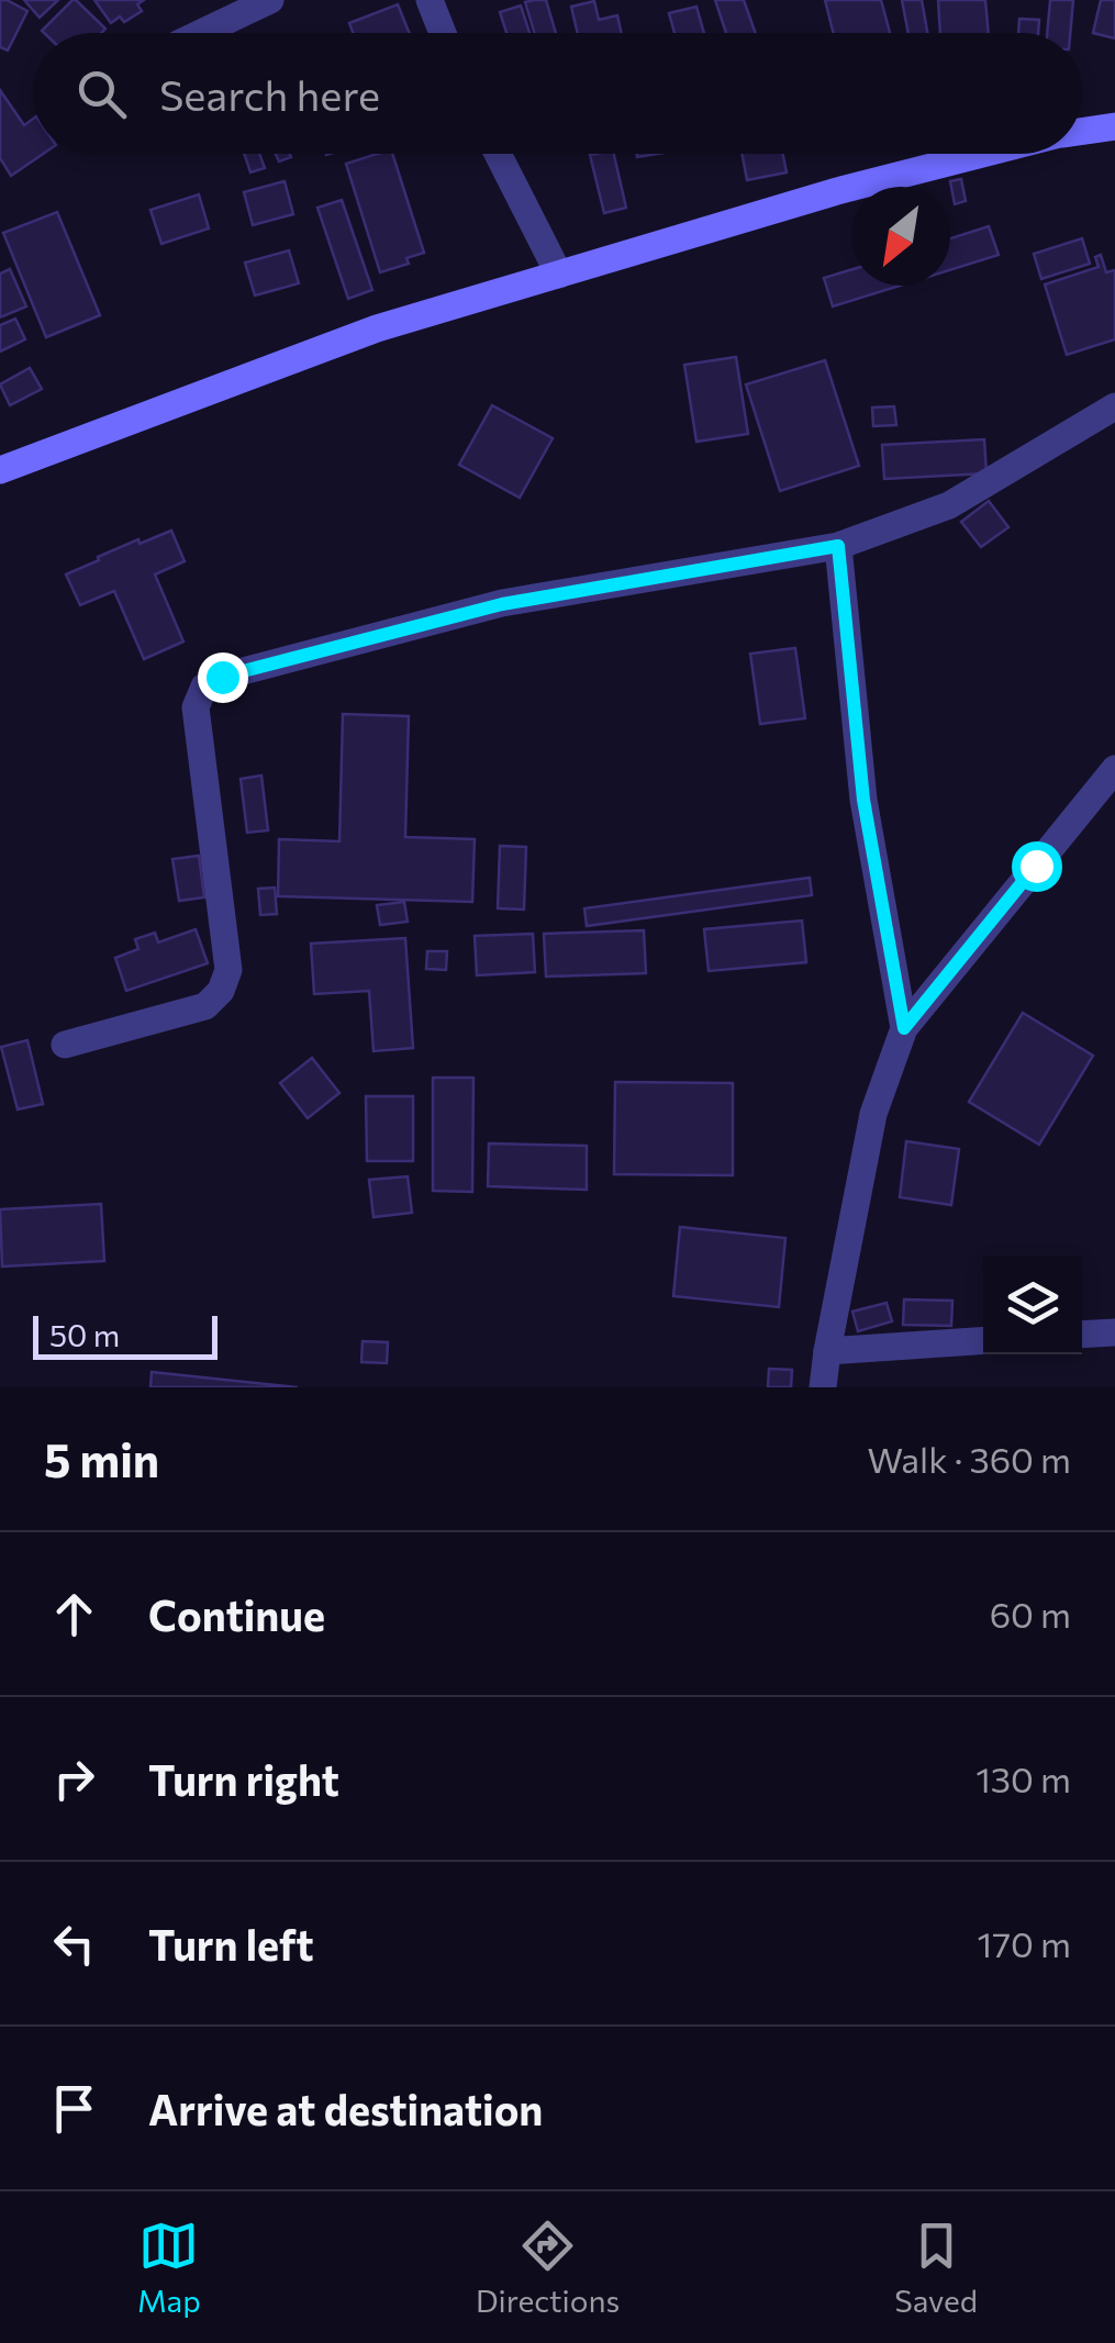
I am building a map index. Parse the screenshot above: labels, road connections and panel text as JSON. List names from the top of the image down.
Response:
{
  "scale_bar": "50 m",
  "north": "bottom left",
  "page": {
    "search": "Search here",
    "scale": "50 m",
    "heading": ["5 min", "Walk · 360 m"],
    "list": [
      ["Continue", "60 m"],
      ["Turn right", "130 m"],
      ["Turn left", "170 m"],
      "Arrive at destination"
    ],
    "nav": ["Map", "Directions", "Saved"]
  }
}
